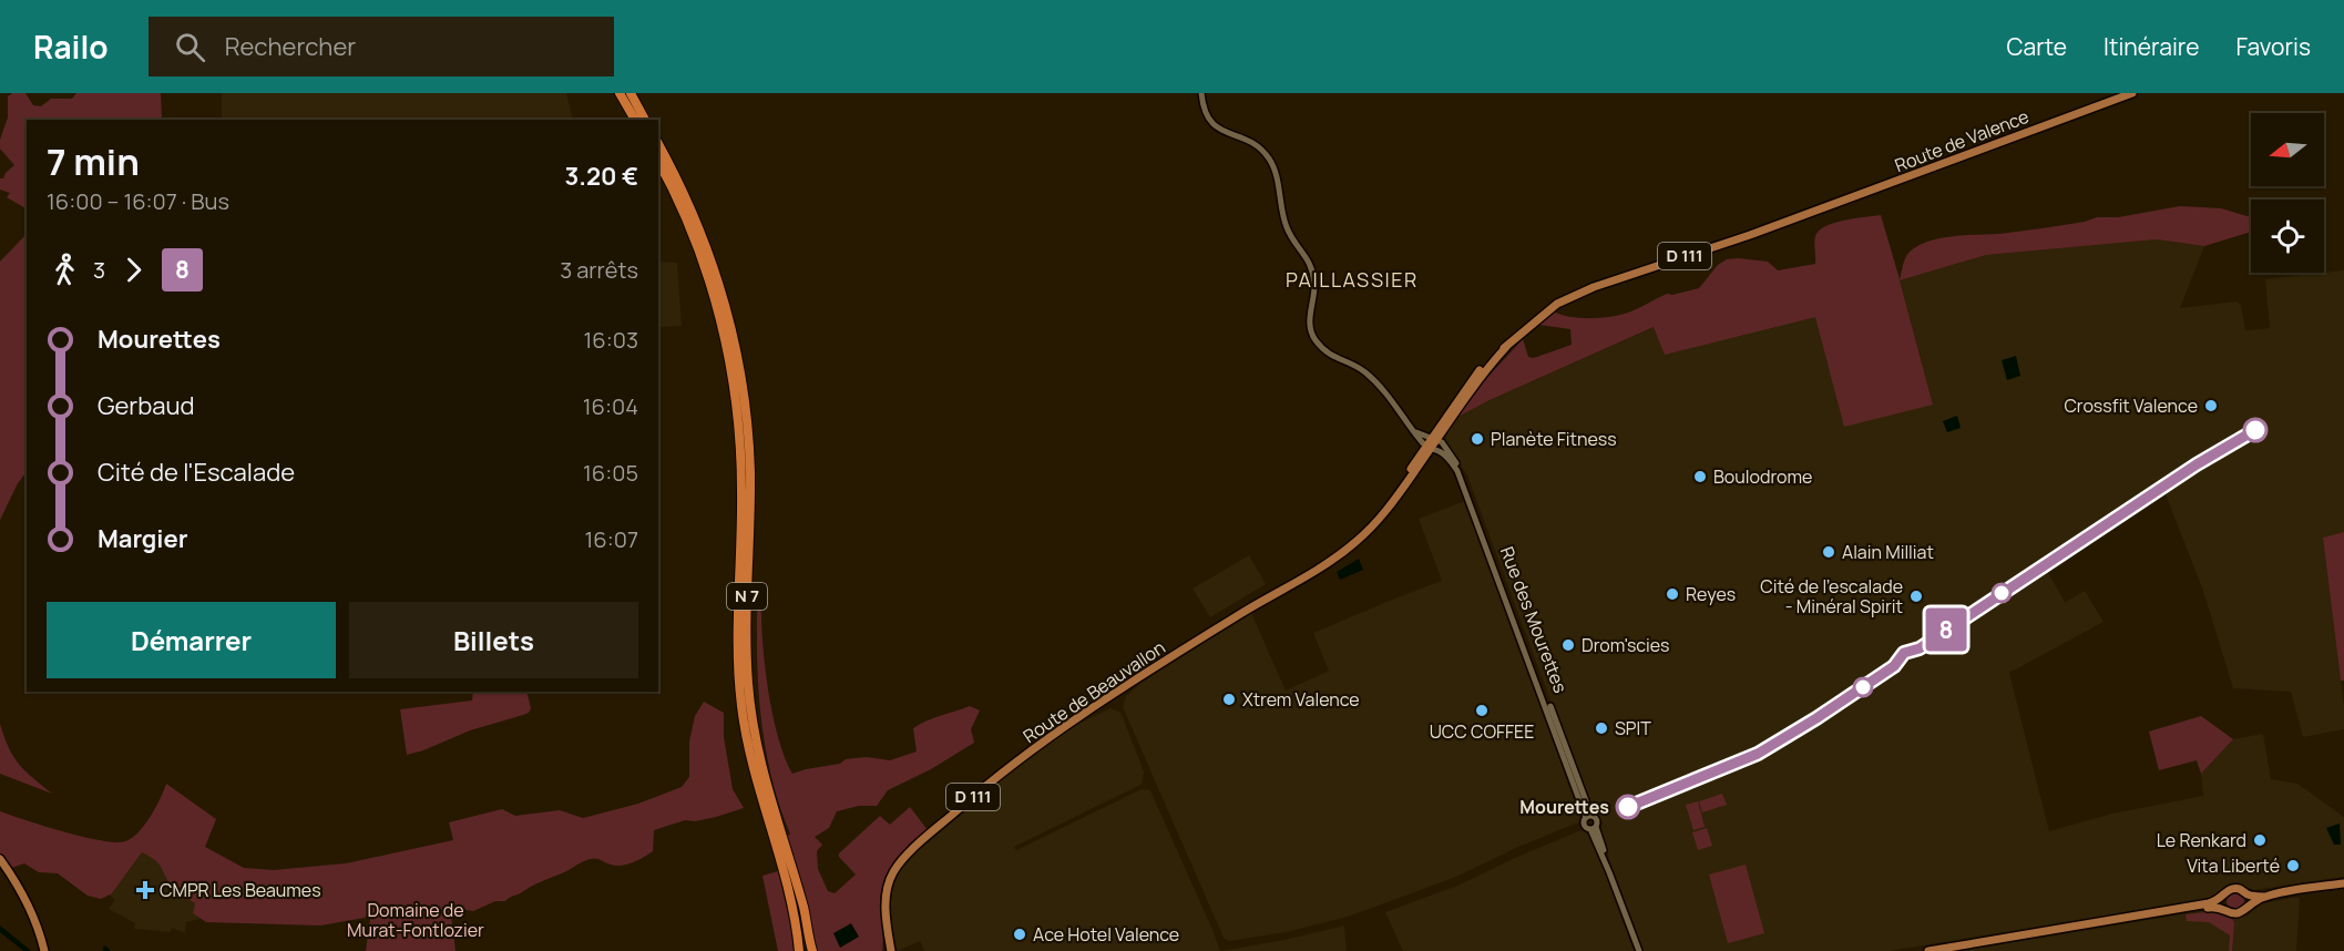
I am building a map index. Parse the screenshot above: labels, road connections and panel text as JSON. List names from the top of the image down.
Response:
{
  "streets": {
    "highway": ["N 7"],
    "main road": ["Route de Valence", "D 111", "Route de Beauvallon"],
    "street": ["Rue des Mourettes"]
  },
  "crossings": [
    ["Route de Valence", "Route de Beauvallon"],
    ["Rue des Mourettes", "Route de Beauvallon"]
  ],
  "districts": ["PAILLASSIER"],
  "parks": ["Domaine de Murat-Fontlozier"],
  "places": {
    "other": [
      "Crossfit Valence",
      "Planète Fitness",
      "Boulodrome",
      "Alain Milliat",
      "Reyes",
      "Cité de l'escalade - Minéral Spirit",
      "Drom'scies",
      "Xtrem Valence",
      "UCC COFFEE",
      "SPIT",
      "Mourettes",
      "Le Renkard",
      "Vita Liberté",
      "Ace Hotel Valence"
    ],
    "health": ["CMPR Les Beaumes"]
  },
  "lines": ["bus line 8"],
  "north": "left",
  "page": {
    "header": "Railo",
    "search": "Rechercher",
    "nav": ["Carte", "Itinéraire", "Favoris"],
    "on_map": "8",
    "heading": ["7 min", "16:00 – 16:07 · Bus", "3.20 €"],
    "legs": ["3", "8", "3 arrêts"],
    "list": [
      {
        "name": "Mourettes",
        "value": "16:03"
      },
      {
        "name": "Gerbaud",
        "value": "16:04"
      },
      {
        "name": "Cité de l'Escalade",
        "value": "16:05"
      },
      {
        "name": "Margier",
        "value": "16:07"
      }
    ],
    "buttons": ["Démarrer", "Billets"]
  }
}
